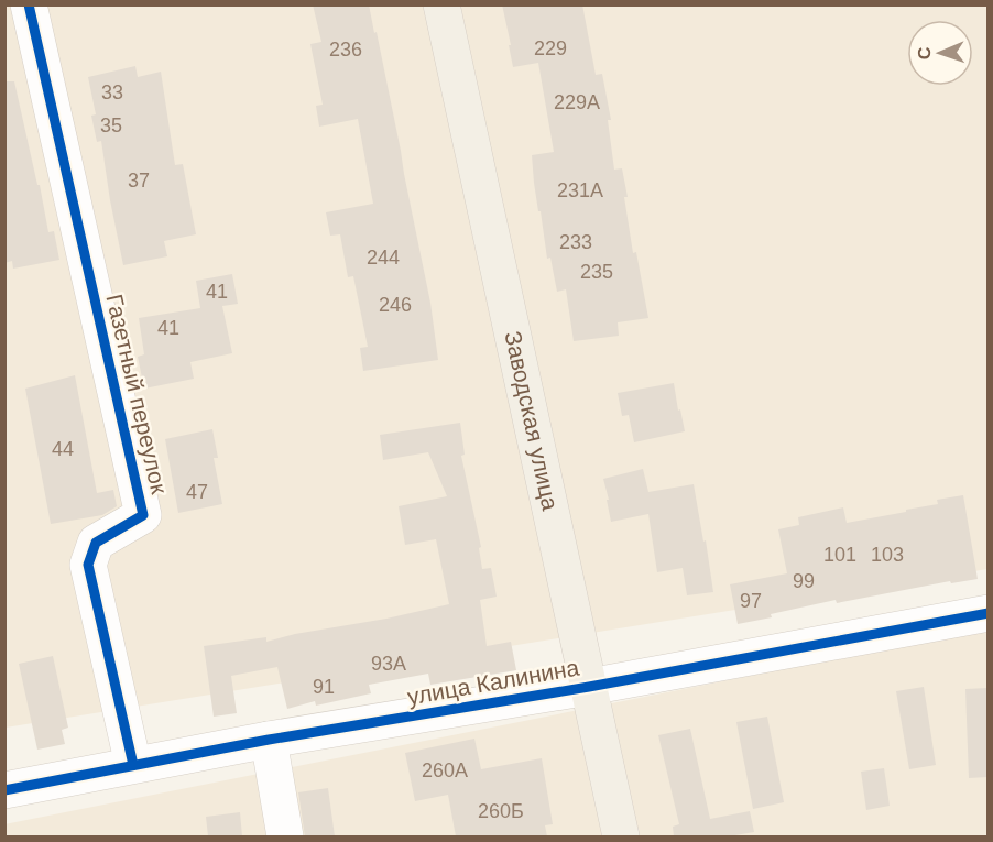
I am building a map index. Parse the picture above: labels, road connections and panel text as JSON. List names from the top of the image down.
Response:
{
  "streets": {
    "main road": ["Заводская улица"],
    "street": ["Газетный переулок", "улица Калинина"]
  },
  "crossings": [
    ["Газетный переулок", "улица Калинина"],
    ["Заводская улица", "улица Калинина"]
  ],
  "house_numbers": [
    "229",
    "236",
    "33",
    "229А",
    "35",
    "37",
    "231А",
    "233",
    "244",
    "235",
    "41",
    "246",
    "41",
    "44",
    "47",
    "101",
    "103",
    "99",
    "97",
    "93А",
    "91",
    "260А",
    "260Б"
  ],
  "north": "left"
}
